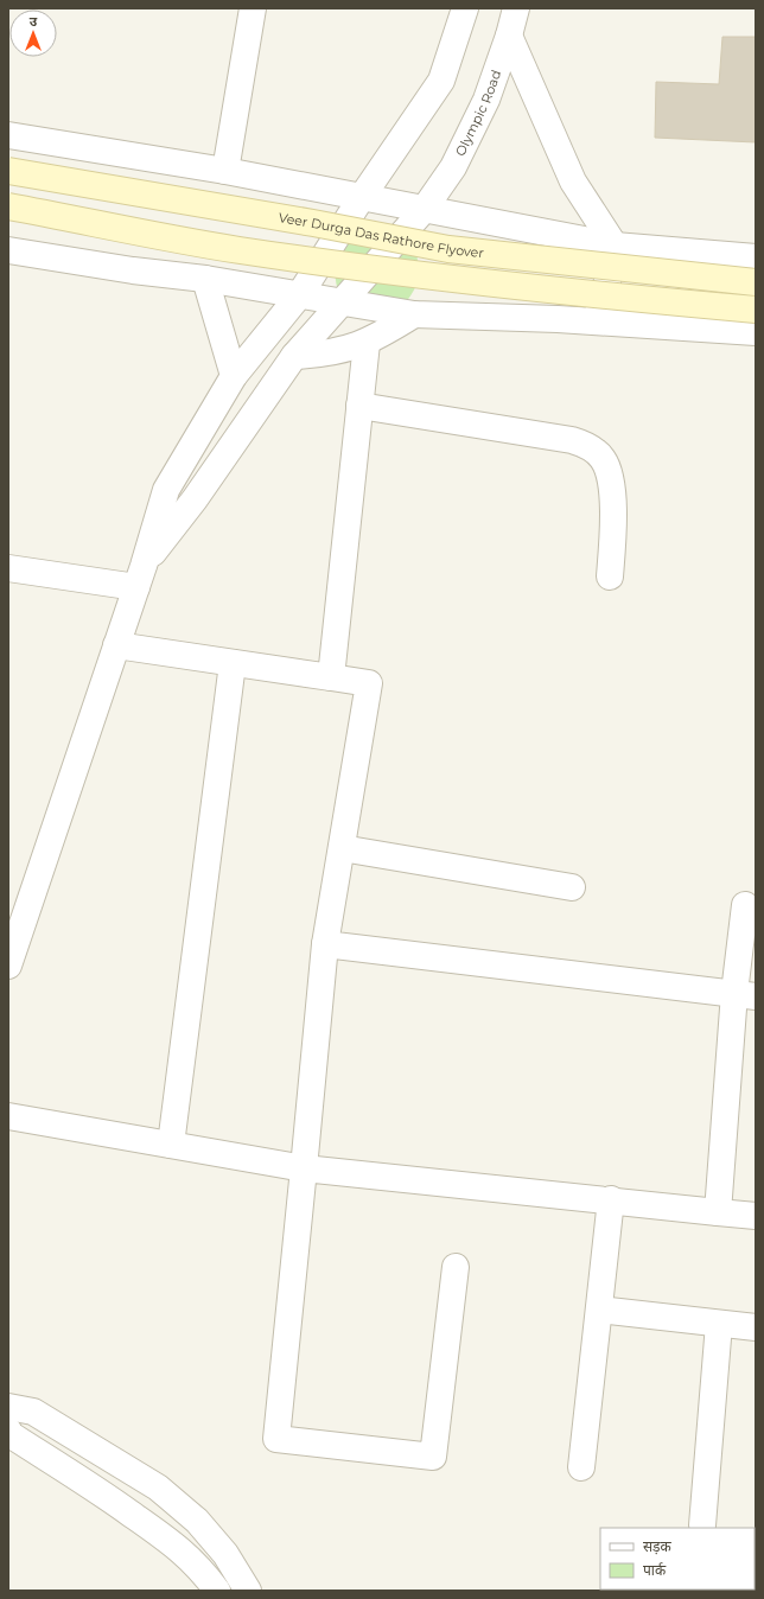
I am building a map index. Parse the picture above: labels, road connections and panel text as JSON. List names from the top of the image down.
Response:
{
  "streets": {
    "main road": ["Veer Durga Das Rathore Flyover"],
    "street": ["Olympic Road"]
  },
  "legend": ["सड़क", "पार्क"],
  "north": "top"
}
